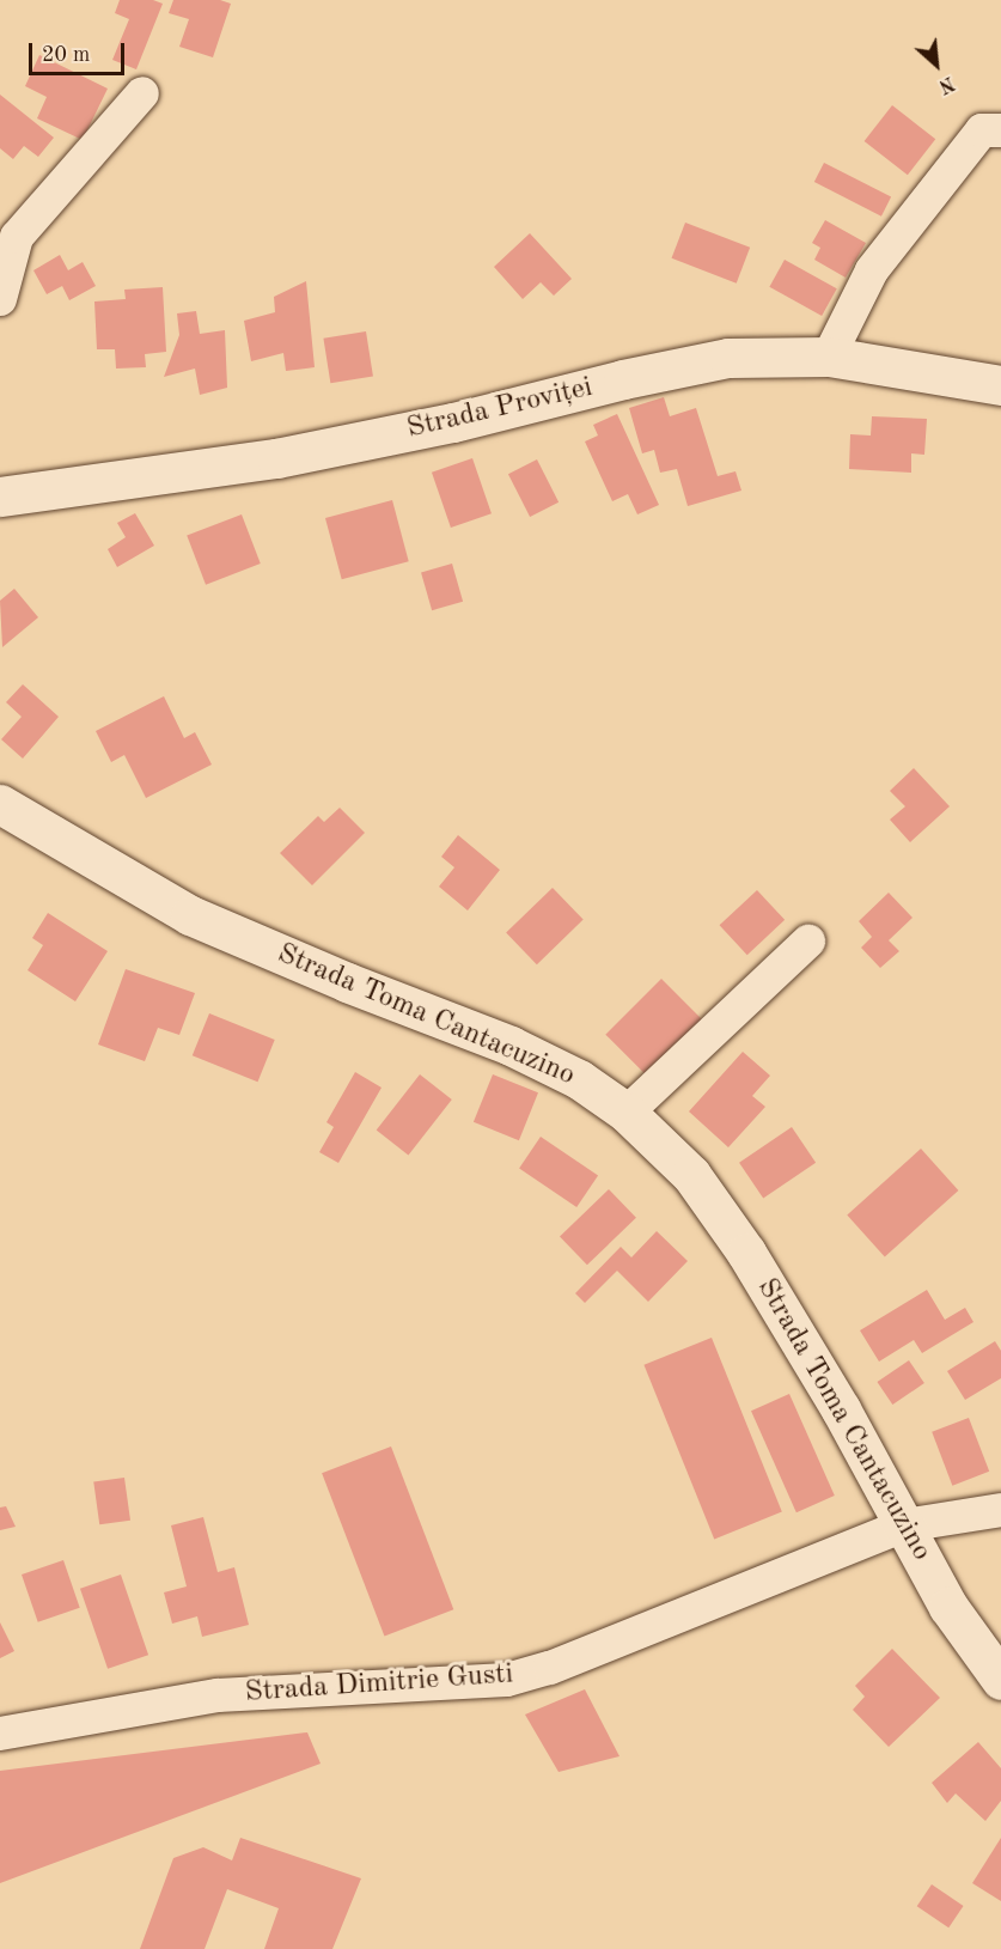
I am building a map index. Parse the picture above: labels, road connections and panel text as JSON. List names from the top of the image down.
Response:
{
  "streets": {
    "street": ["Strada Proviței", "Strada Toma Cantacuzino", "Strada Dimitrie Gusti"]
  },
  "crossings": [
    ["Strada Toma Cantacuzino", "Strada Dimitrie Gusti"]
  ],
  "scale_bar": "20 m",
  "north": "bottom right"
}
